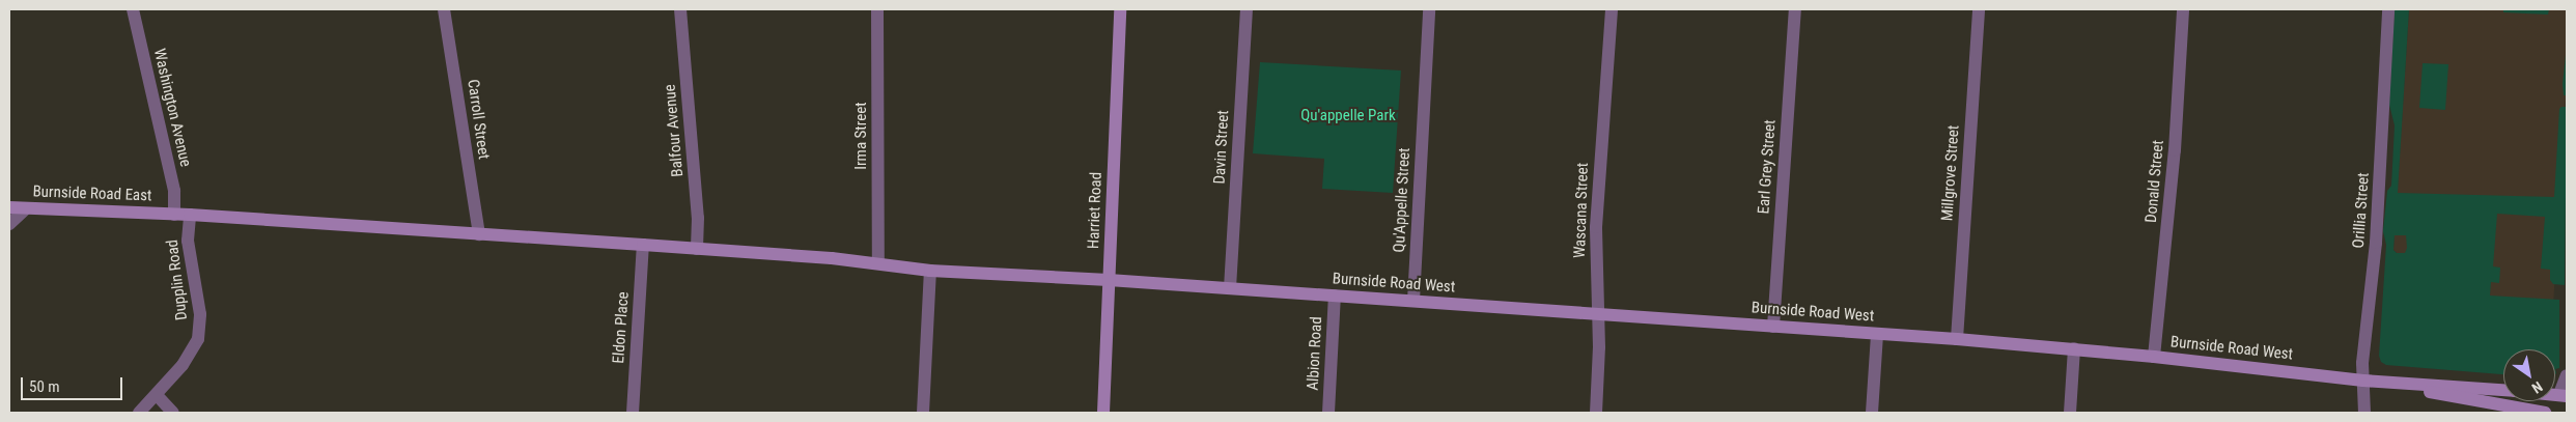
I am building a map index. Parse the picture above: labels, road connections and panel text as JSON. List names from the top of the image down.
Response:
{
  "streets": {
    "main road": ["Burnside Road East", "Harriet Road", "Burnside Road West"],
    "street": [
      "Washington Avenue",
      "Carroll Street",
      "Balfour Avenue",
      "Irma Street",
      "Davin Street",
      "Earl Grey Street",
      "Millgrove Street",
      "Donald Street",
      "Qu'Appelle Street",
      "Wascana Street",
      "Orillia Street",
      "Dupplin Road",
      "Eldon Place",
      "Albion Road"
    ]
  },
  "crossings": [
    ["Washington Avenue", "Burnside Road East"],
    ["Carroll Street", "Burnside Road East"],
    ["Balfour Avenue", "Burnside Road West"],
    ["Irma Street", "Burnside Road West"],
    ["Davin Street", "Burnside Road West"],
    ["Earl Grey Street", "Burnside Road West"],
    ["Millgrove Street", "Burnside Road West"],
    ["Donald Street", "Burnside Road West"],
    ["Burnside Road East", "Dupplin Road"],
    ["Burnside Road East", "Burnside Road West"],
    ["Burnside Road East", "Eldon Place"],
    ["Qu'Appelle Street", "Burnside Road West"],
    ["Harriet Road", "Burnside Road West"],
    ["Wascana Street", "Burnside Road West"],
    ["Orillia Street", "Burnside Road West"],
    ["Burnside Road West", "Eldon Place"],
    ["Burnside Road West", "Albion Road"]
  ],
  "parks": ["Qu'appelle Park"],
  "scale_bar": "50 m",
  "north": "bottom right"
}
